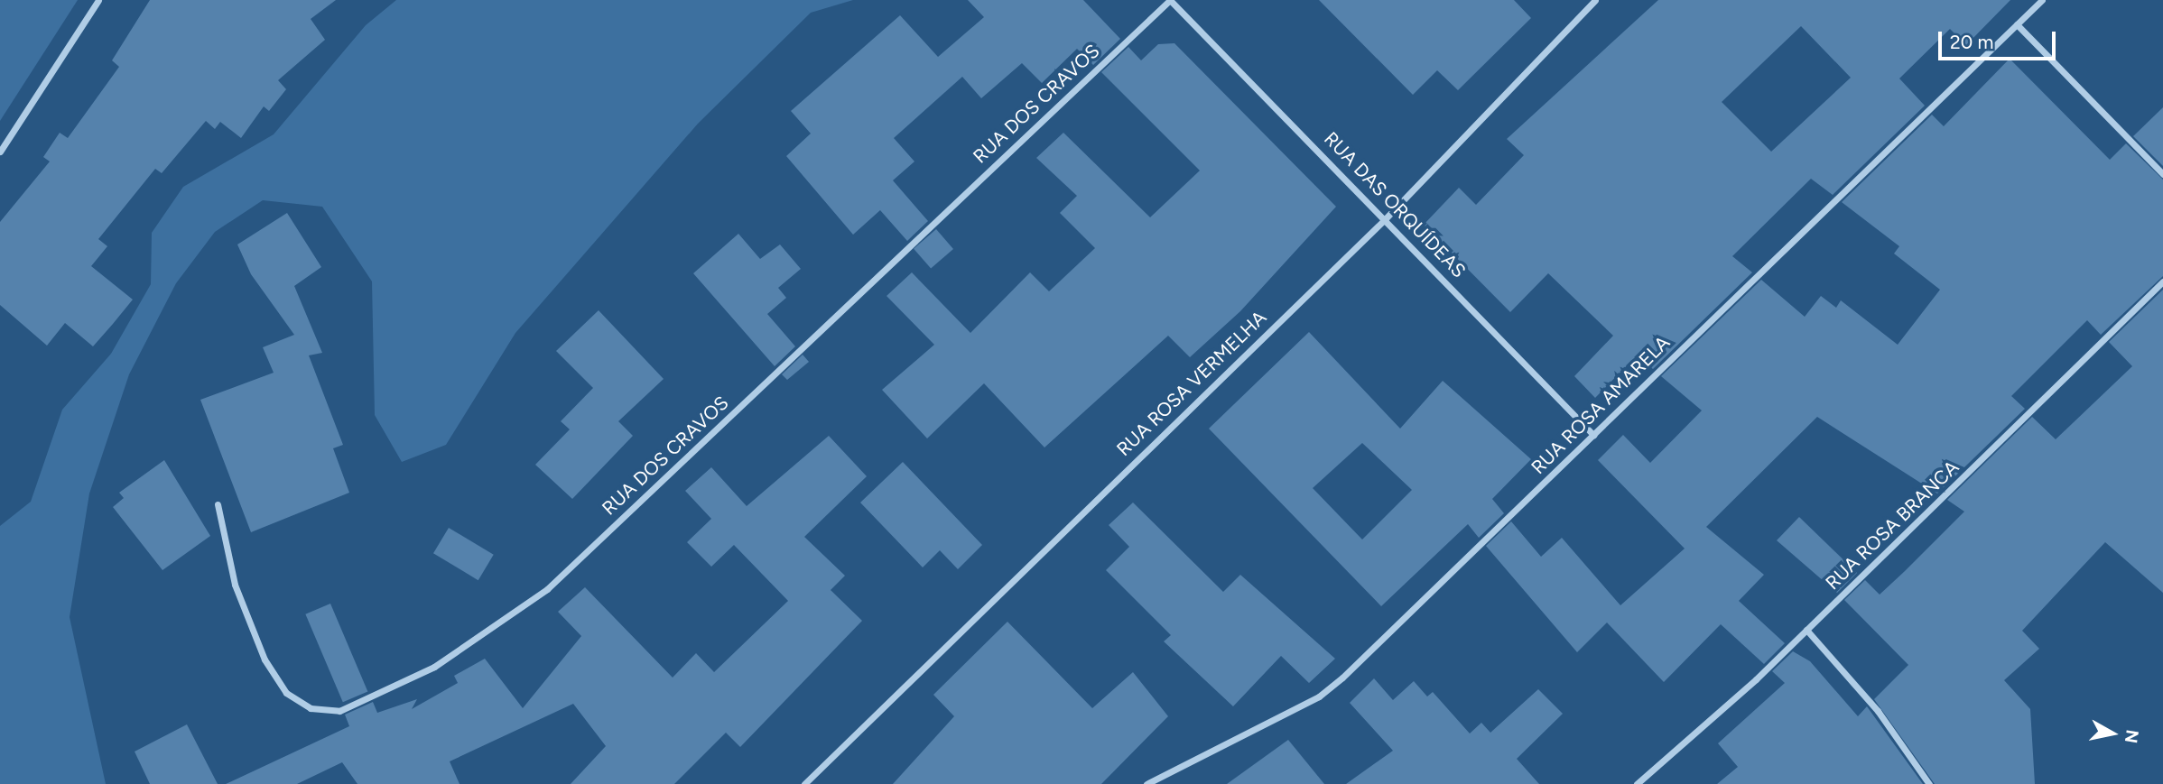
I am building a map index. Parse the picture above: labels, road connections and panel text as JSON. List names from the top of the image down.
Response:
{
  "streets": {
    "street": [
      "RUA DOS CRAVOS",
      "RUA DAS ORQUÍDEAS",
      "RUA ROSA VERMELHA",
      "RUA ROSA AMARELA",
      "RUA ROSA BRANCA"
    ]
  },
  "crossings": [
    ["RUA DOS CRAVOS", "RUA DAS ORQUÍDEAS"],
    ["RUA DAS ORQUÍDEAS", "RUA ROSA VERMELHA"],
    ["RUA DAS ORQUÍDEAS", "RUA ROSA AMARELA"]
  ],
  "scale_bar": "20 m",
  "north": "right"
}
